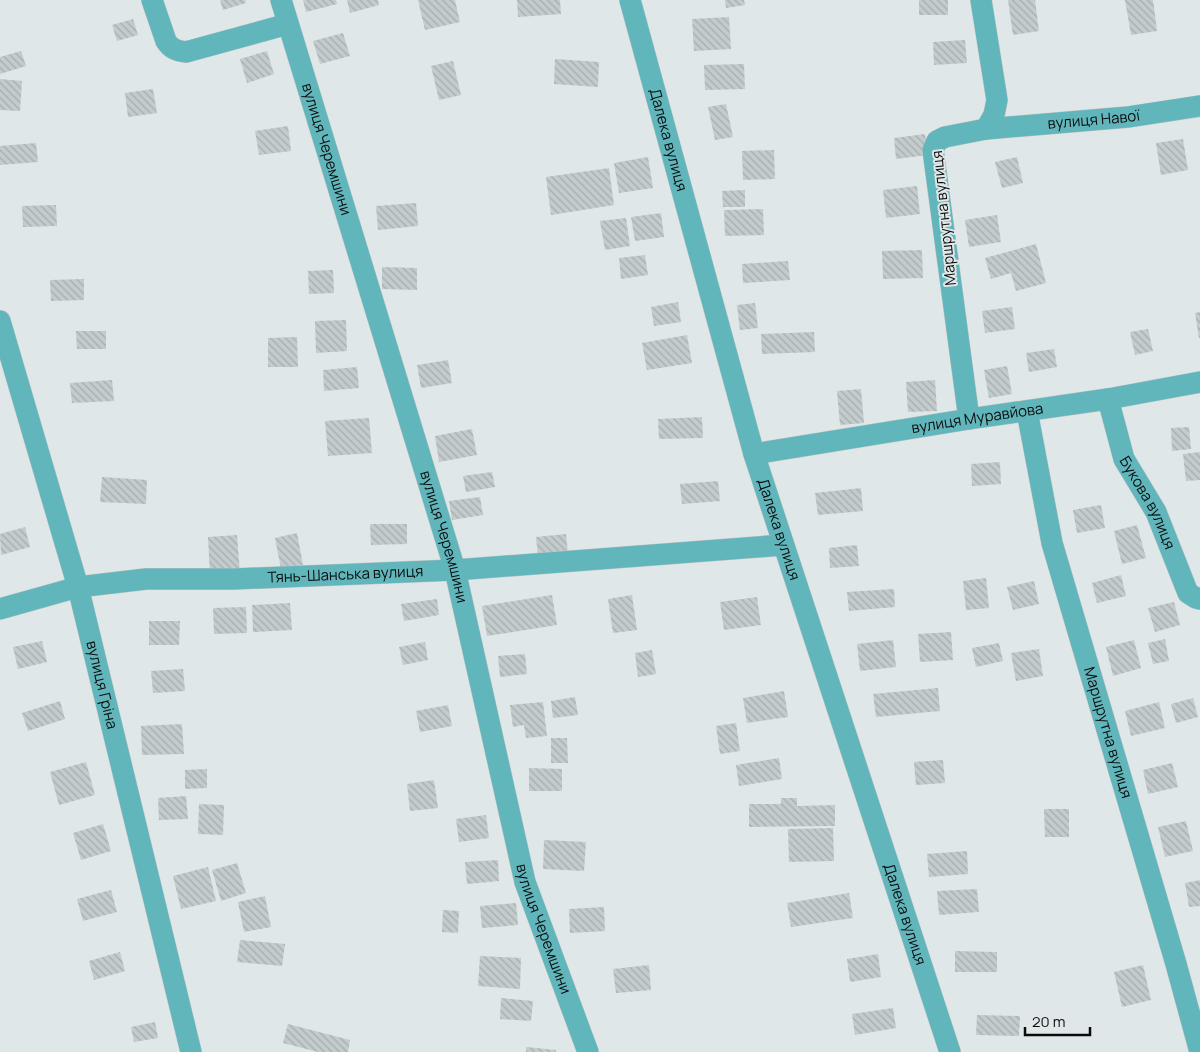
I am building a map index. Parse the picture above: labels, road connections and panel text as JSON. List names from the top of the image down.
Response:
{
  "streets": {
    "street": [
      "вулиця Навої",
      "Далека вулиця",
      "вулиця Черемшини",
      "Маршрутна вулиця",
      "вулиця Муравйова",
      "Букова вулиця",
      "Тянь-Шанська вулиця",
      "вулиця Гріна"
    ]
  },
  "crossings": [
    ["вулиця Навої", "Маршрутна вулиця"],
    ["Далека вулиця", "вулиця Муравйова"],
    ["Далека вулиця", "Тянь-Шанська вулиця"],
    ["вулиця Черемшини", "Тянь-Шанська вулиця"],
    ["Маршрутна вулиця", "вулиця Муравйова"],
    ["вулиця Муравйова", "Букова вулиця"],
    ["Тянь-Шанська вулиця", "вулиця Гріна"]
  ],
  "scale_bar": "20 m"
}
